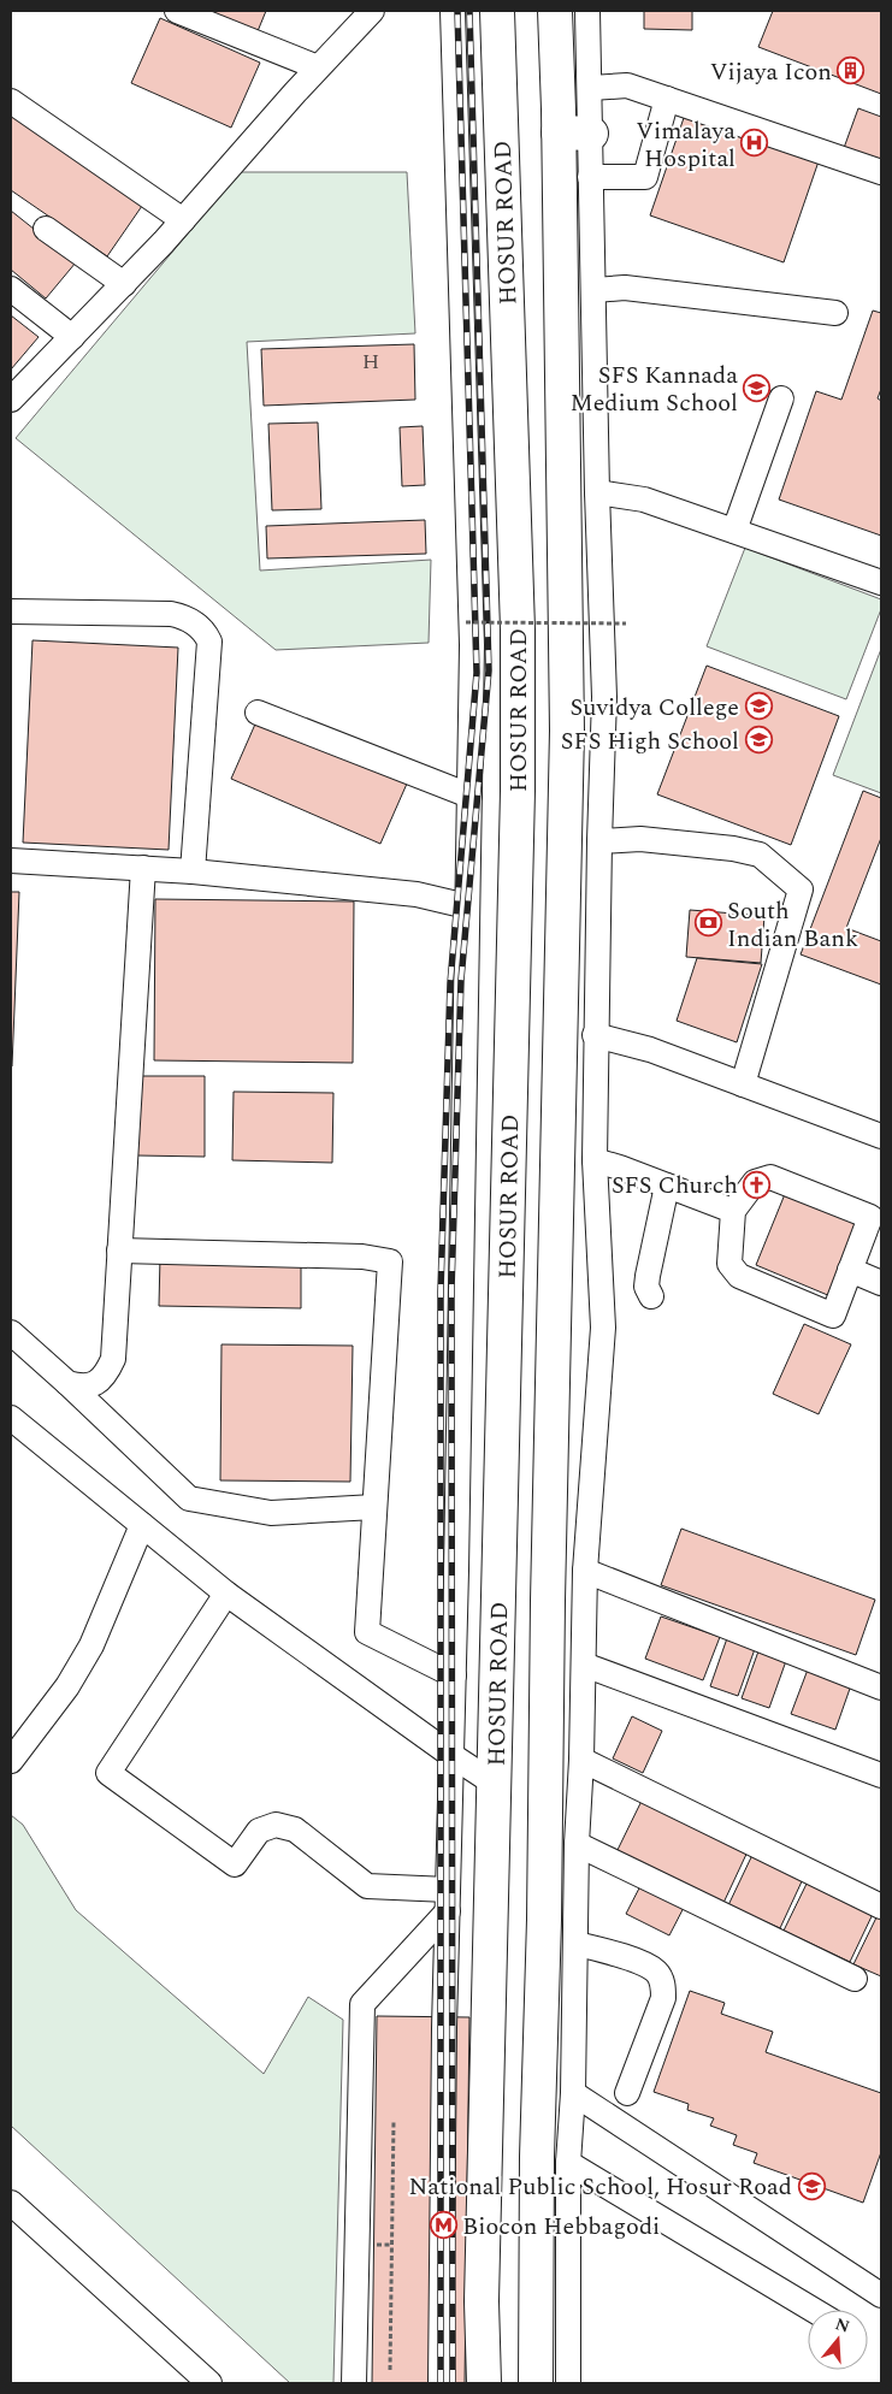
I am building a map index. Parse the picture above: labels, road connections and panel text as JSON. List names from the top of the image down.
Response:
{
  "streets": {
    "highway": ["HOSUR ROAD"]
  },
  "places": {
    "building": ["Vijaya Icon"],
    "hospital": ["Vimalaya Hospital"],
    "school or university": [
      "SFS Kannada Medium School",
      "Suvidya College",
      "SFS High School",
      "National Public School, Hosur Road"
    ],
    "bank": ["South Indian Bank"],
    "church": ["SFS Church"],
    "metro station": ["Biocon Hebbagodi"]
  },
  "house_numbers": ["H"],
  "north": "top"
}
